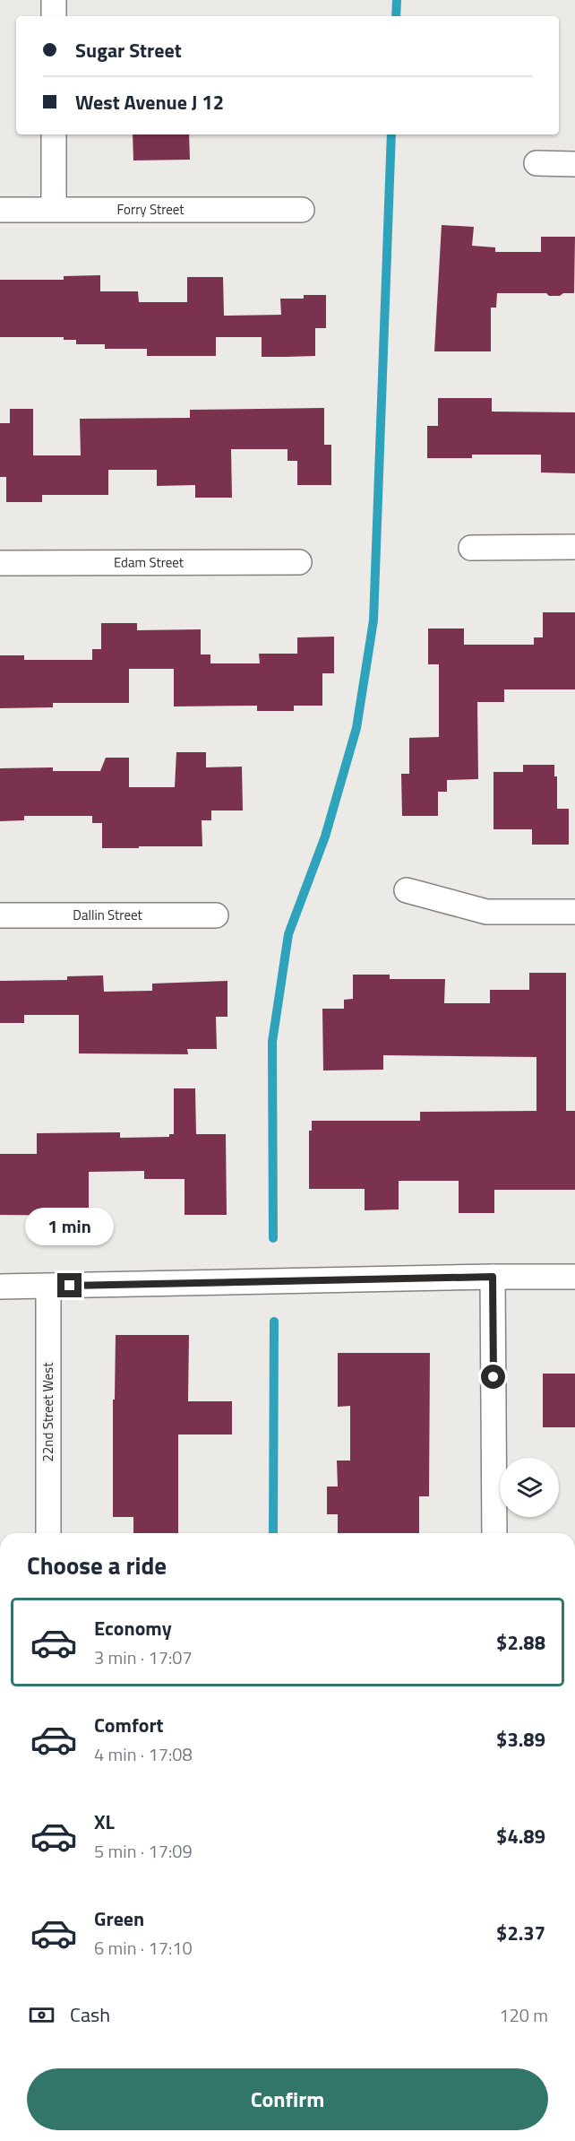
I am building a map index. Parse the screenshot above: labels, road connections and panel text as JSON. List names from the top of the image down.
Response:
{
  "streets": {
    "street": [
      "Forry Street",
      "Edam Street",
      "Dallin Street",
      "22nd Street West"
    ]
  },
  "page": {
    "banner": ["Sugar Street", "West Avenue J 12"],
    "bubble": "1 min",
    "heading": "Choose a ride",
    "list": [
      {
        "name": "Economy",
        "note": "3 min · 17:07",
        "value": "$2.88"
      },
      {
        "name": "Comfort",
        "note": "4 min · 17:08",
        "value": "$3.89"
      },
      {
        "name": "XL",
        "note": "5 min · 17:09",
        "value": "$4.89"
      },
      {
        "name": "Green",
        "note": "6 min · 17:10",
        "value": "$2.37"
      }
    ],
    "pay": ["Cash", "120 m"],
    "buttons": "Confirm"
  }
}
